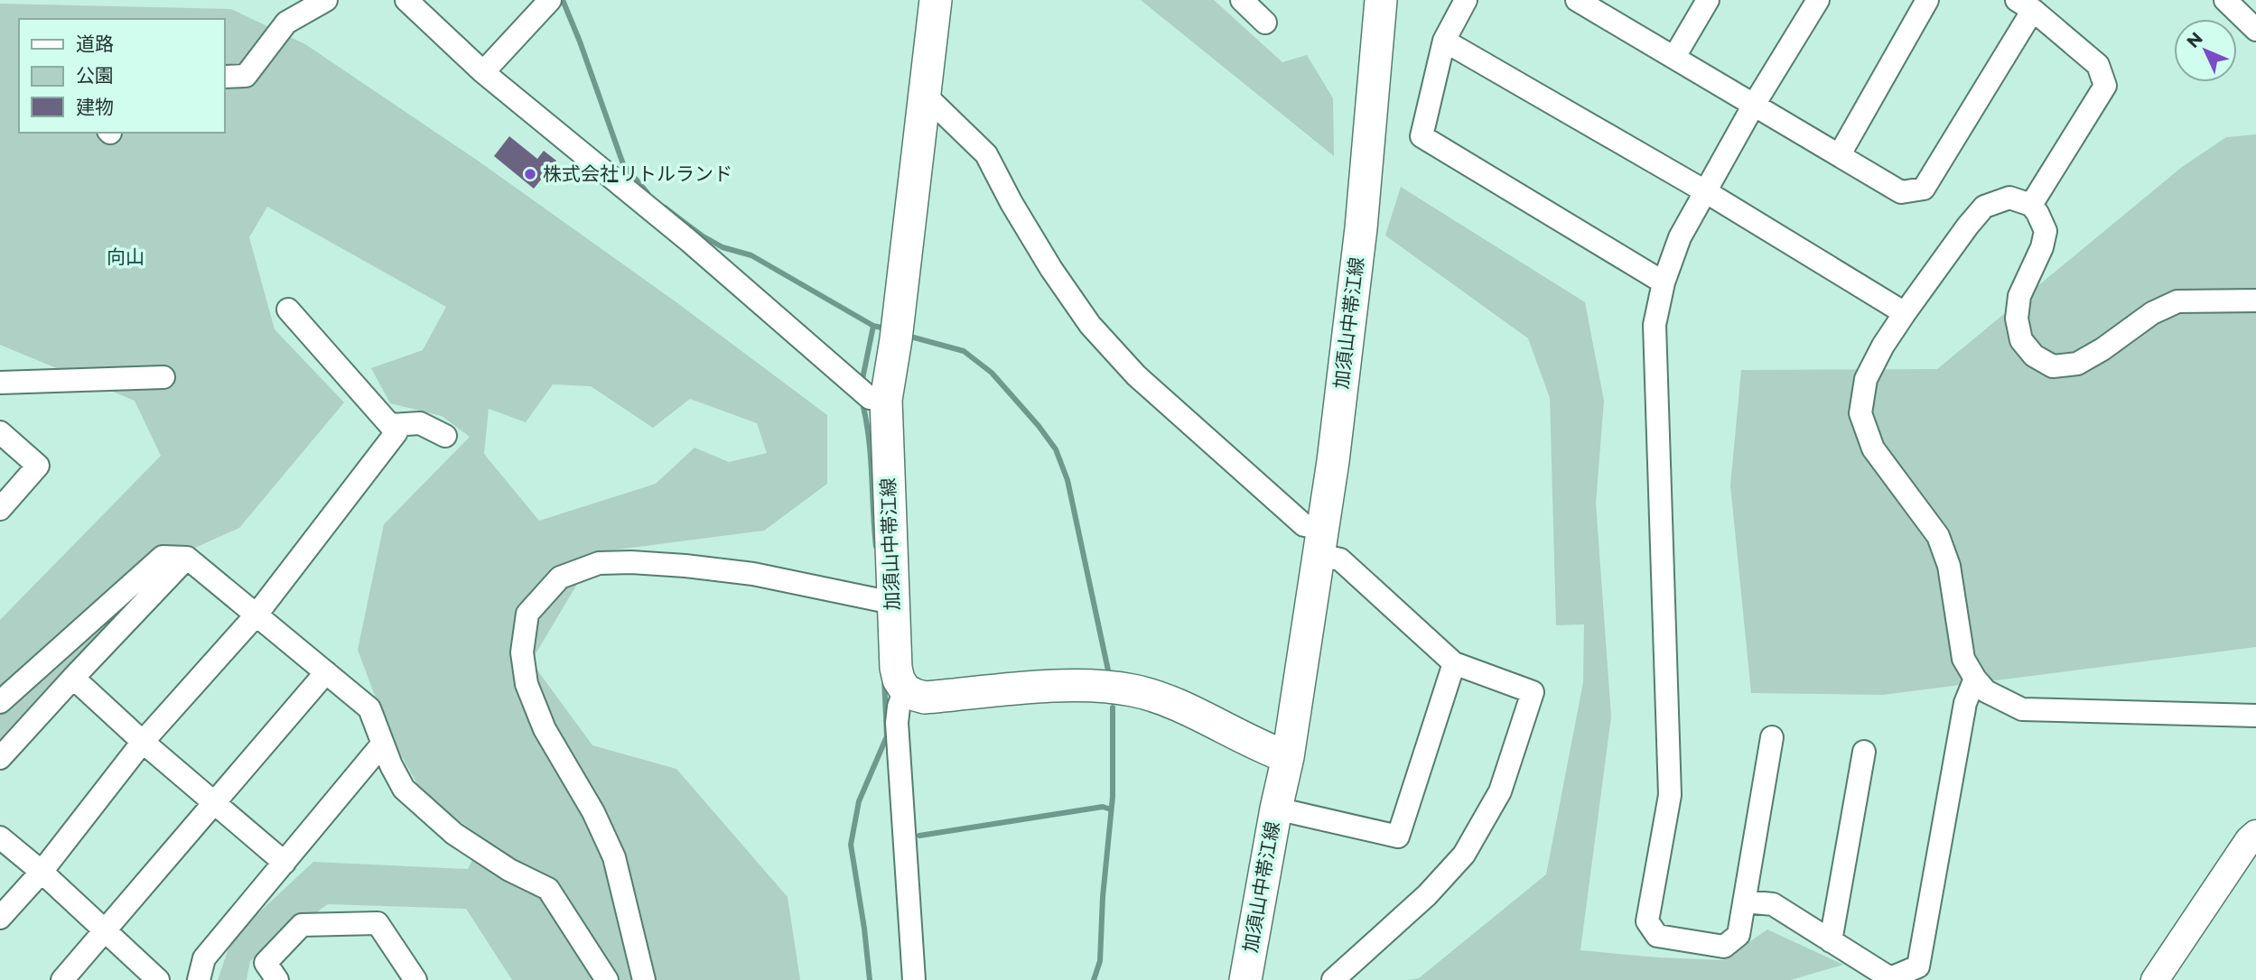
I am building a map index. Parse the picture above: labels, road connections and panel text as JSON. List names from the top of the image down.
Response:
{
  "streets": {
    "main road": ["加須山中帯江線"]
  },
  "parks": ["向山"],
  "places": ["株式会社リトルランド"],
  "legend": ["道路", "公園", "建物"],
  "north": "top left"
}
